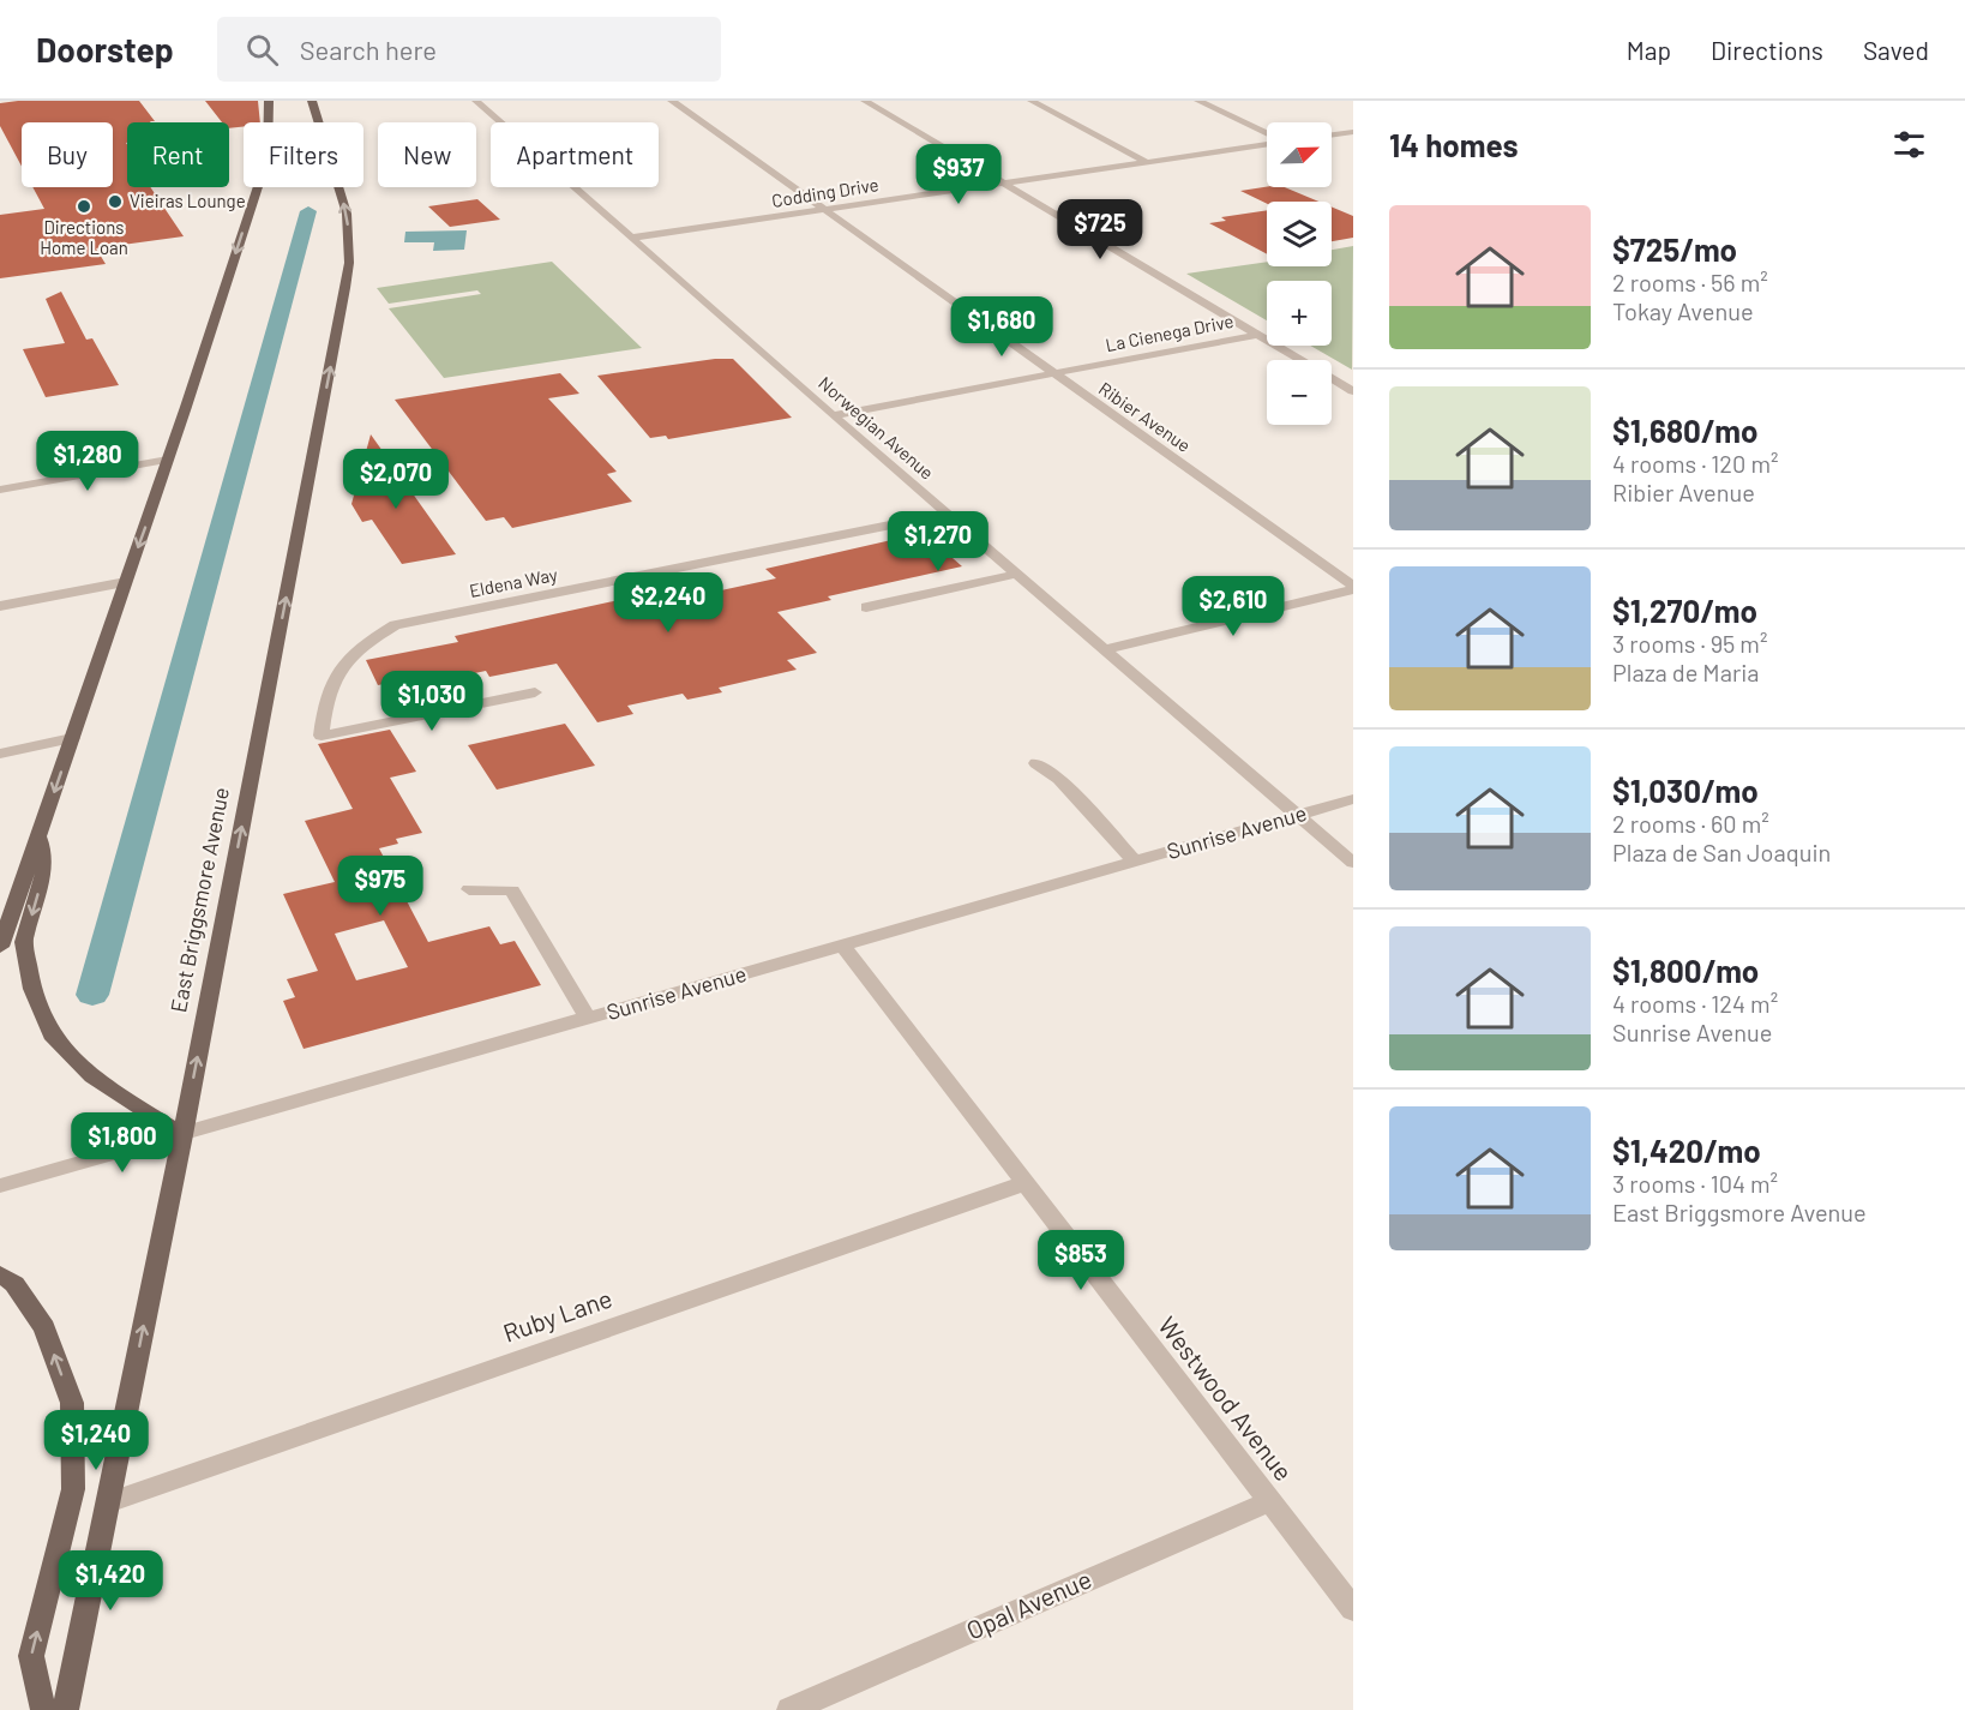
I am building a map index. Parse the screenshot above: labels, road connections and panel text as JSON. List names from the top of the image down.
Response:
{
  "streets": {
    "main road": ["East Briggsmore Avenue"],
    "street": [
      "Codding Drive",
      "La Cienega Drive",
      "Ribier Avenue",
      "Norwegian Avenue",
      "Eldena Way",
      "Sunrise Avenue",
      "Ruby Lane",
      "Westwood Avenue",
      "Opal Avenue"
    ]
  },
  "crossings": [
    ["Codding Drive", "Ribier Avenue"],
    ["Codding Drive", "Norwegian Avenue"],
    ["La Cienega Drive", "Ribier Avenue"],
    ["La Cienega Drive", "Norwegian Avenue"],
    ["Norwegian Avenue", "Eldena Way"],
    ["Norwegian Avenue", "Sunrise Avenue"],
    ["Sunrise Avenue", "East Briggsmore Avenue"],
    ["Sunrise Avenue", "Westwood Avenue"],
    ["East Briggsmore Avenue", "Ruby Lane"],
    ["Ruby Lane", "Westwood Avenue"],
    ["Westwood Avenue", "Opal Avenue"]
  ],
  "places": ["Vieiras Lounge", "Directions Home Loan"],
  "north": "top right",
  "page": {
    "header": "Doorstep",
    "search": "Search here",
    "nav": ["Map", "Directions", "Saved"],
    "heading": "14 homes",
    "map_buttons": ["+", "−"],
    "chip": [
      "Buy",
      "Rent",
      "Filters",
      "New",
      "Apartment"
    ],
    "price": [
      "$937",
      "$725",
      "$1,680",
      "$1,280",
      "$2,070",
      "$1,270",
      "$2,240",
      "$2,610",
      "$1,030",
      "$975",
      "$1,800",
      "$853",
      "$1,240",
      "$1,420"
    ],
    "list": [
      {
        "name": "$725/mo",
        "note": "2 rooms · 56 m² · Tokay Avenue"
      },
      {
        "name": "$1,680/mo",
        "note": "4 rooms · 120 m² · Ribier Avenue"
      },
      {
        "name": "$1,270/mo",
        "note": "3 rooms · 95 m² · Plaza de Maria"
      },
      {
        "name": "$1,030/mo",
        "note": "2 rooms · 60 m² · Plaza de San Joaquin"
      },
      {
        "name": "$1,800/mo",
        "note": "4 rooms · 124 m² · Sunrise Avenue"
      },
      {
        "name": "$1,420/mo",
        "note": "3 rooms · 104 m² · East Briggsmore Avenue"
      }
    ]
  }
}
